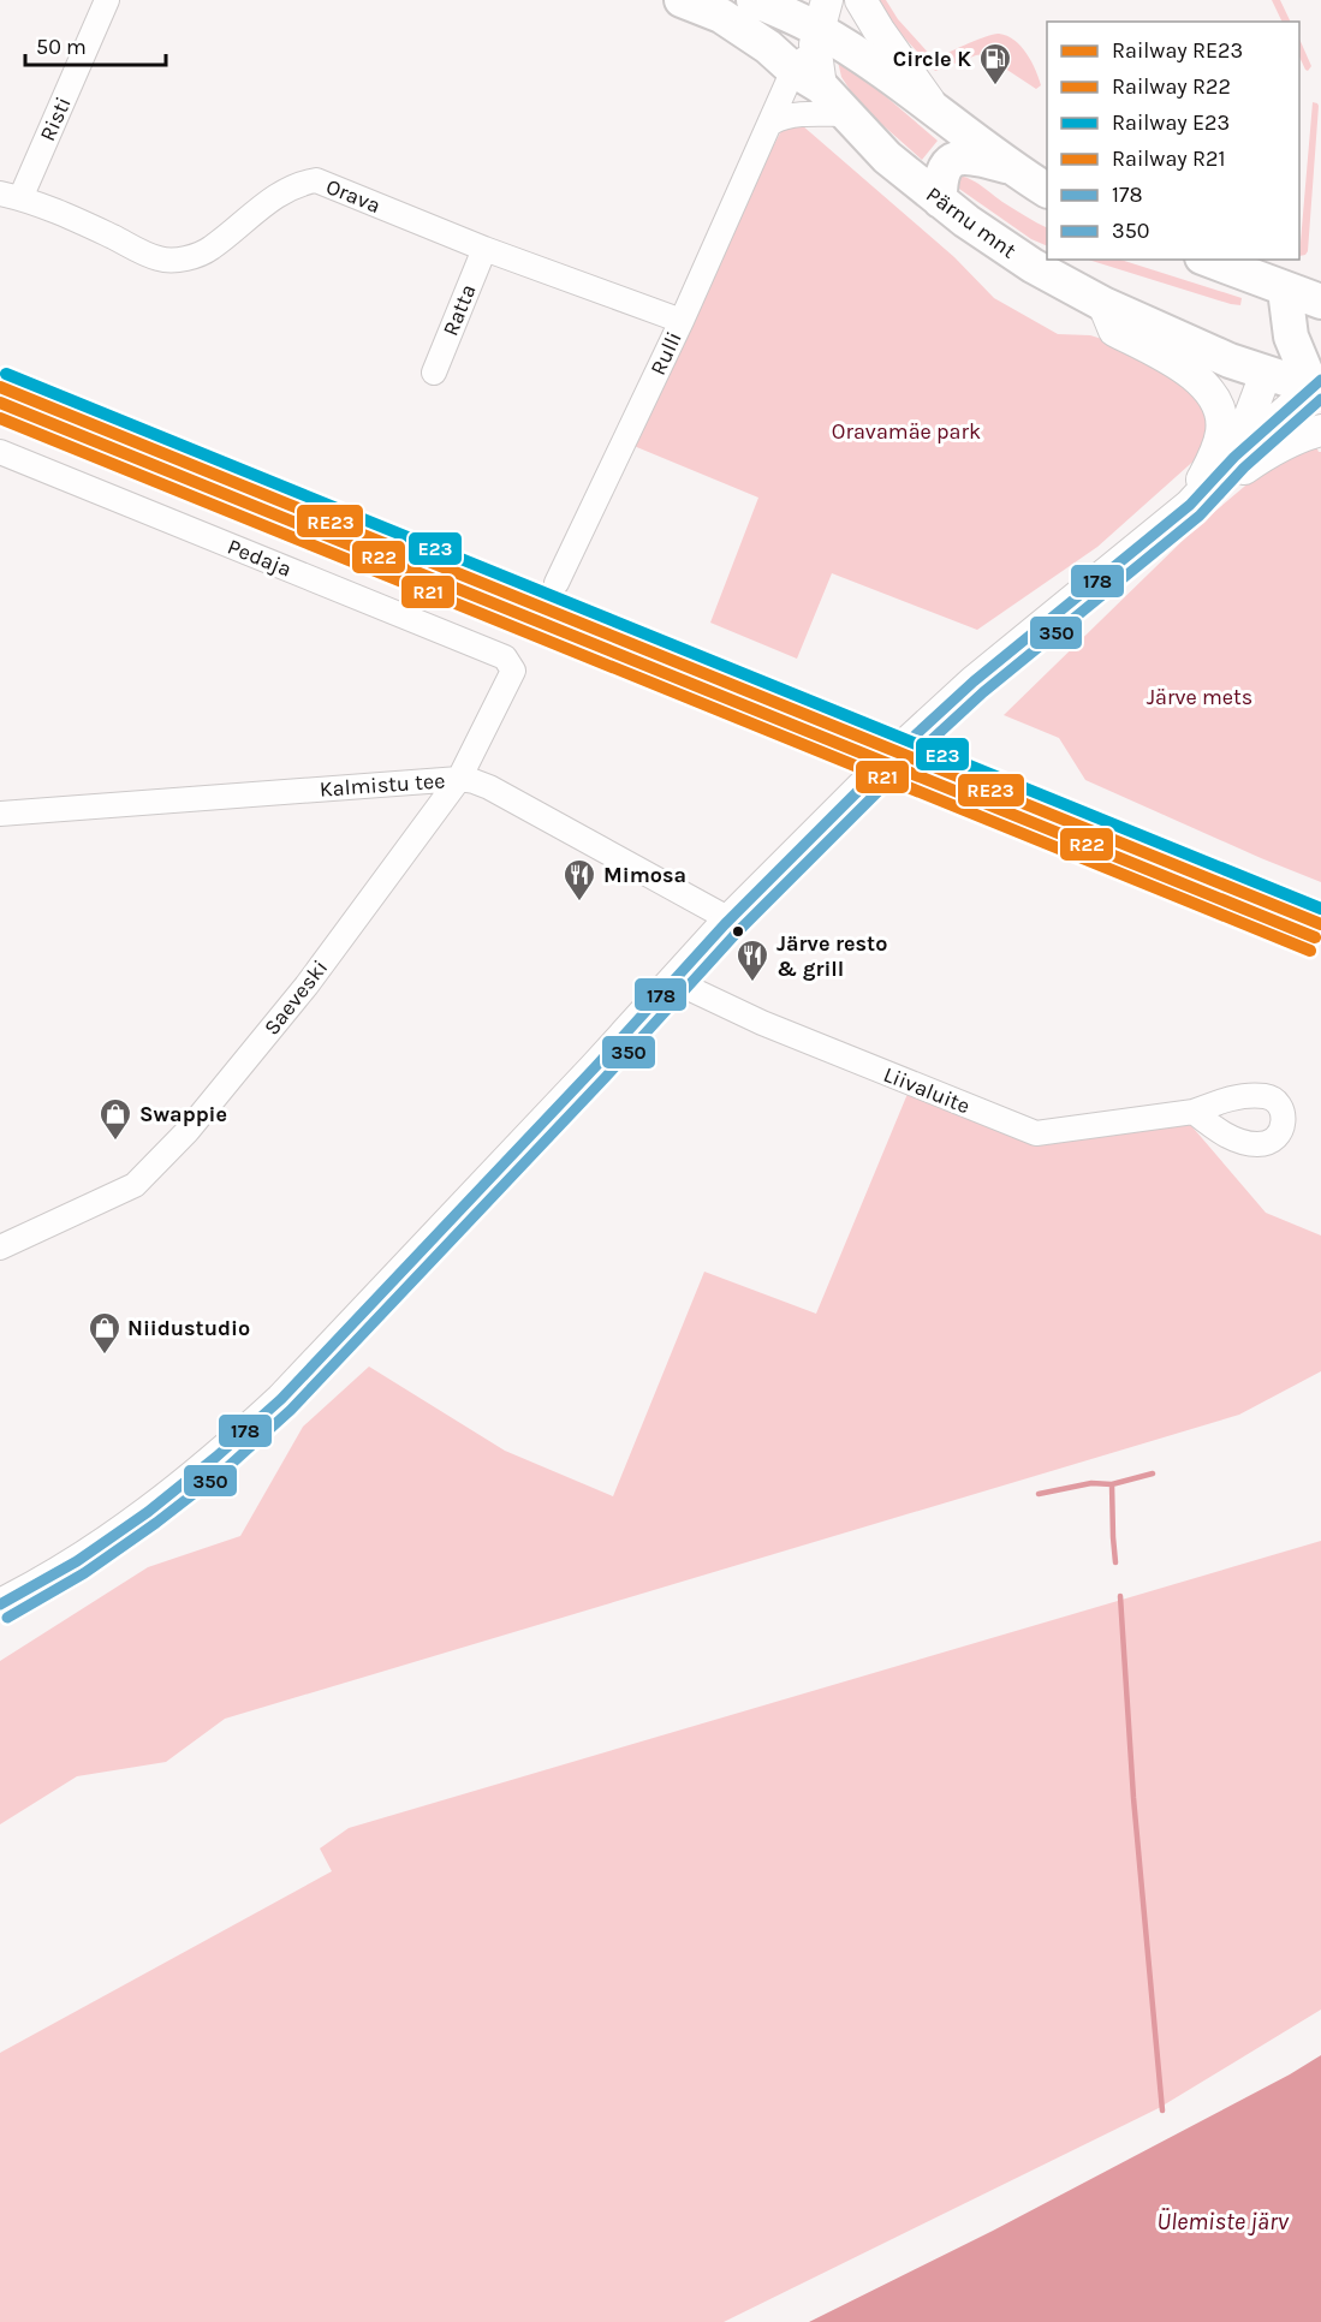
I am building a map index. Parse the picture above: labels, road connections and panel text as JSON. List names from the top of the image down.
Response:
{
  "streets": {
    "highway": ["Pärnu mnt"],
    "street": [
      "Risti",
      "Orava",
      "Ratta",
      "Rulli",
      "Pedaja",
      "Kalmistu tee",
      "Saeveski",
      "Liivaluite"
    ]
  },
  "crossings": [
    ["Risti", "Orava"],
    ["Orava", "Ratta"],
    ["Orava", "Rulli"],
    ["Pärnu mnt", "Rulli"],
    ["Pedaja", "Saeveski"],
    ["Kalmistu tee", "Saeveski"]
  ],
  "water": ["Ülemiste järv"],
  "parks": ["Oravamäe park", "Järve mets"],
  "places": {
    "fuel station": ["Circle K"],
    "restaurant": ["Mimosa", "Järve resto & grill"],
    "shop": ["Swappie", "Niidustudio"]
  },
  "lines": [
    "rail line E23",
    "transit line 178",
    "rail line RE23",
    "transit line 350",
    "rail line R22",
    "rail line R21"
  ],
  "legend": [
    "Railway RE23",
    "Railway R22",
    "Railway E23",
    "Railway R21",
    "178",
    "350"
  ],
  "scale_bar": "50 m"
}
